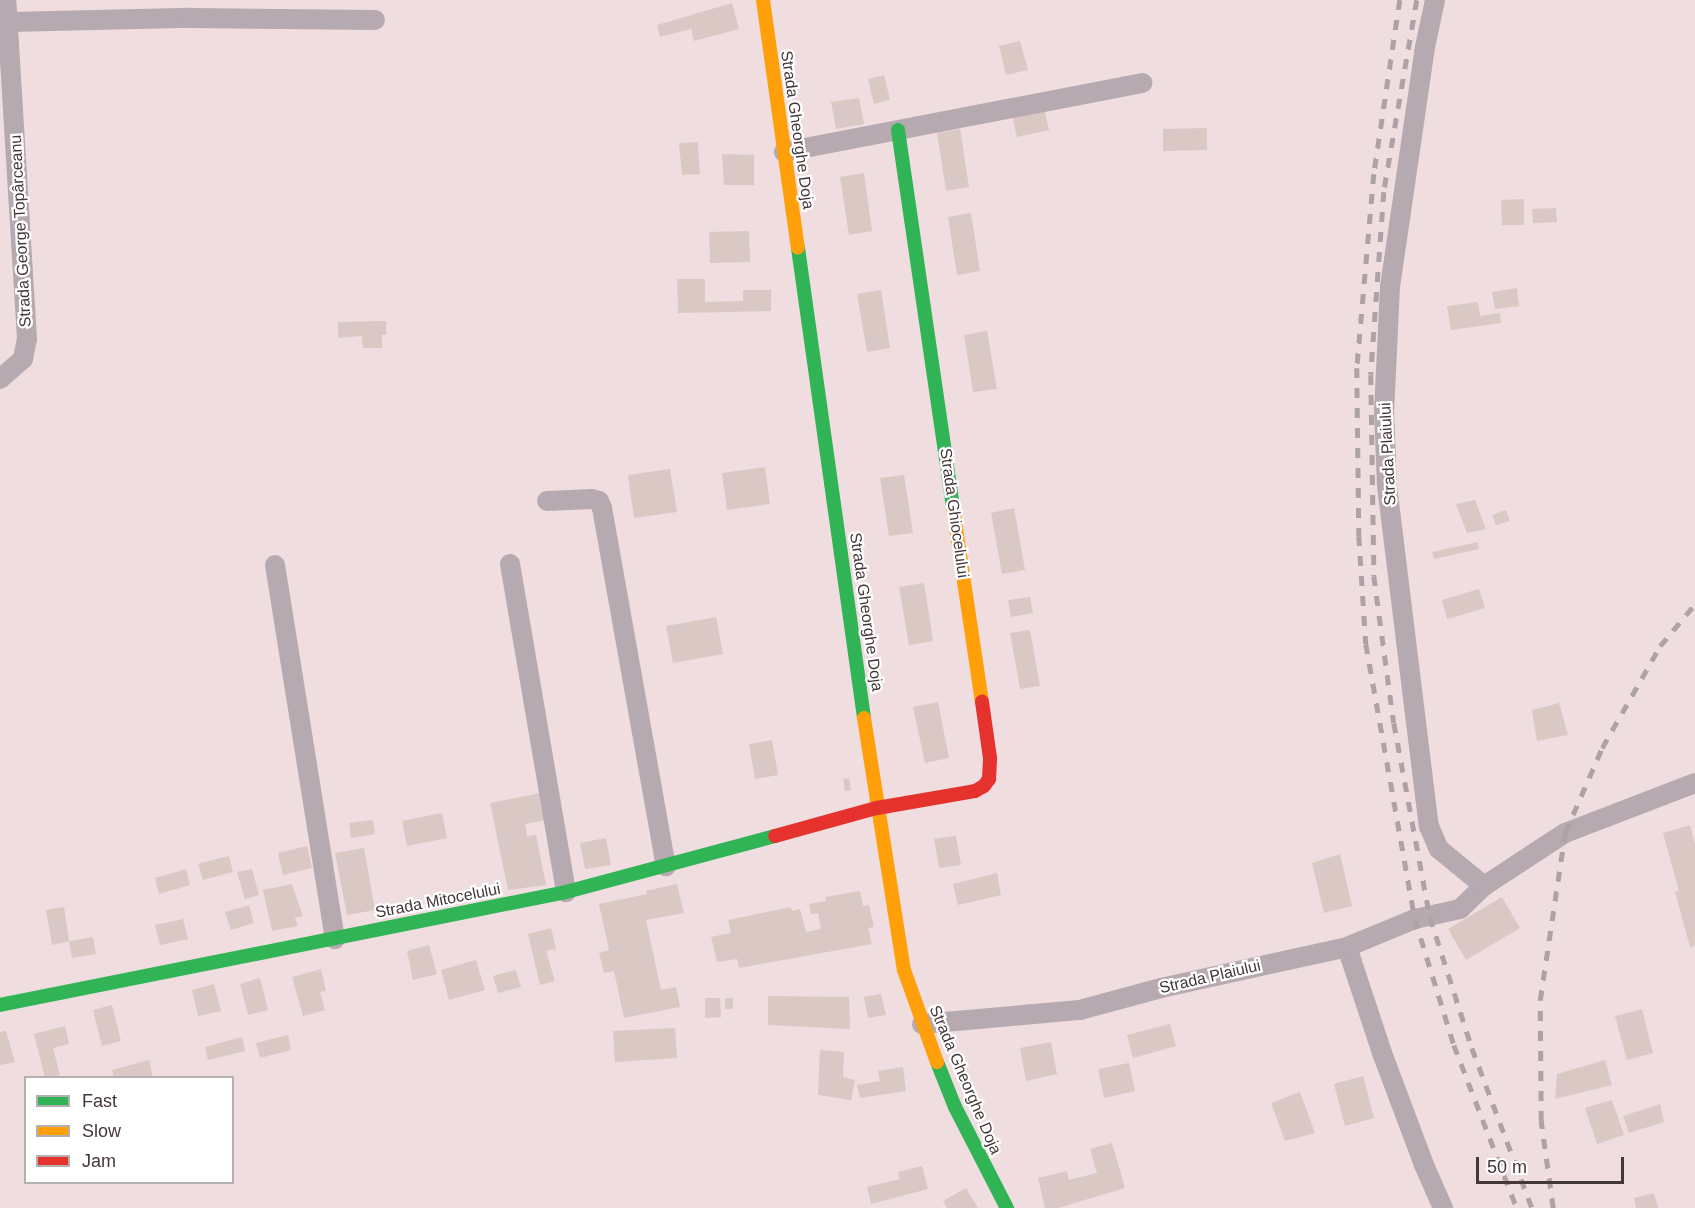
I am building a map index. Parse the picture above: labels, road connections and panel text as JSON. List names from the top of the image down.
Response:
{
  "streets": {
    "street": [
      "Strada Gheorghe Doja",
      "Strada George Topârceanu",
      "Strada Plaiului",
      "Strada Ghiocelului",
      "Strada Mitocelului"
    ]
  },
  "crossings": [
    ["Strada Gheorghe Doja", "Strada Plaiului"],
    ["Strada Gheorghe Doja", "Strada Ghiocelului"],
    ["Strada Gheorghe Doja", "Strada Mitocelului"],
    ["Strada Ghiocelului", "Strada Mitocelului"]
  ],
  "legend": ["Fast", "Slow", "Jam"],
  "scale_bar": "50 m"
}
